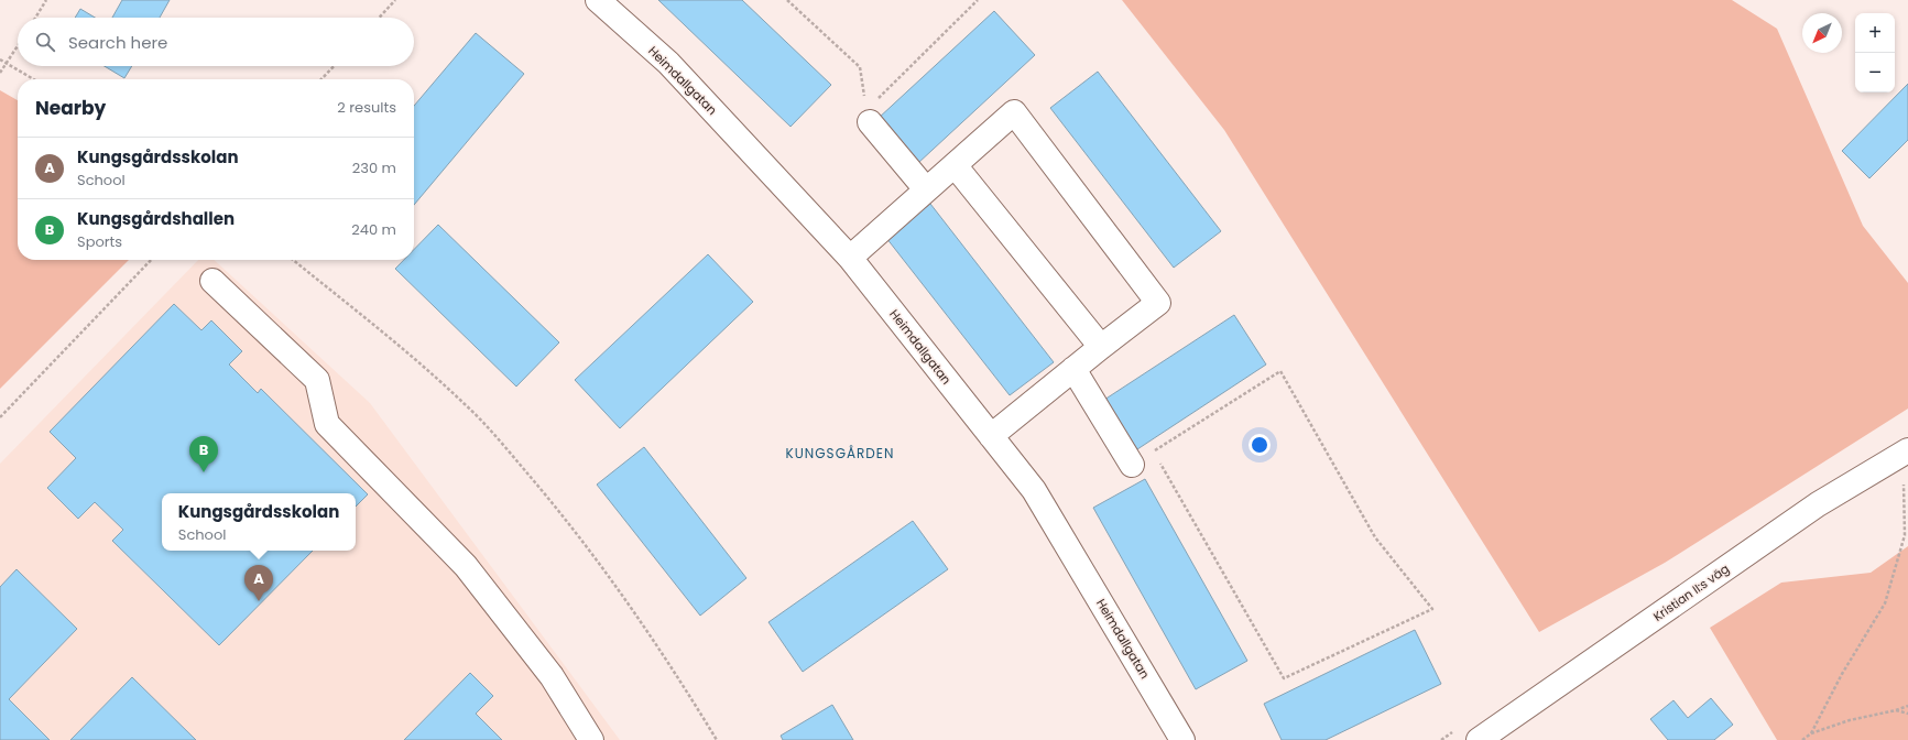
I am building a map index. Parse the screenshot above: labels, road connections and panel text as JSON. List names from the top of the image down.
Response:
{
  "streets": {
    "street": ["Heimdallgatan", "Kristian II:s väg"]
  },
  "districts": ["KUNGSGÅRDEN"],
  "north": "bottom left",
  "page": {
    "map_buttons": ["+", "−"],
    "search": "Search here",
    "heading": ["Nearby", "2 results"],
    "list": [
      {
        "mark": "A",
        "name": "Kungsgårdsskolan",
        "note": "School",
        "value": "230 m"
      },
      {
        "mark": "B",
        "name": "Kungsgårdshallen",
        "note": "Sports",
        "value": "240 m"
      }
    ],
    "pins": ["B", "A"],
    "popup": ["Kungsgårdsskolan", "School"]
  }
}
